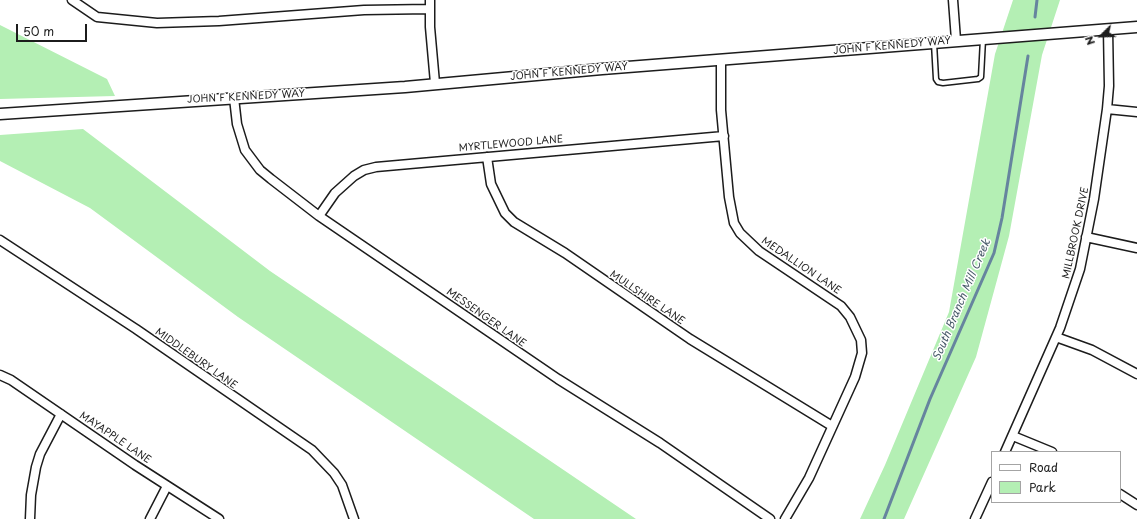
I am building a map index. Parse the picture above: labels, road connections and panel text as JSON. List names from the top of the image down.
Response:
{
  "streets": {
    "street": [
      "JOHN F KENNEDY WAY",
      "MYRTLEWOOD LANE",
      "MILLBROOK DRIVE",
      "MEDALLION LANE",
      "MULLSHIRE LANE",
      "MESSENGER LANE",
      "MIDDLEBURY LANE",
      "MAYAPPLE LANE"
    ]
  },
  "crossings": [
    ["JOHN F KENNEDY WAY", "MILLBROOK DRIVE"],
    ["JOHN F KENNEDY WAY", "MEDALLION LANE"],
    ["JOHN F KENNEDY WAY", "MESSENGER LANE"],
    ["MYRTLEWOOD LANE", "MEDALLION LANE"],
    ["MYRTLEWOOD LANE", "MULLSHIRE LANE"],
    ["MYRTLEWOOD LANE", "MESSENGER LANE"],
    ["MEDALLION LANE", "MULLSHIRE LANE"]
  ],
  "water": ["South Branch Mill Creek"],
  "legend": ["Road", "Park"],
  "scale_bar": "50 m",
  "north": "bottom left"
}
